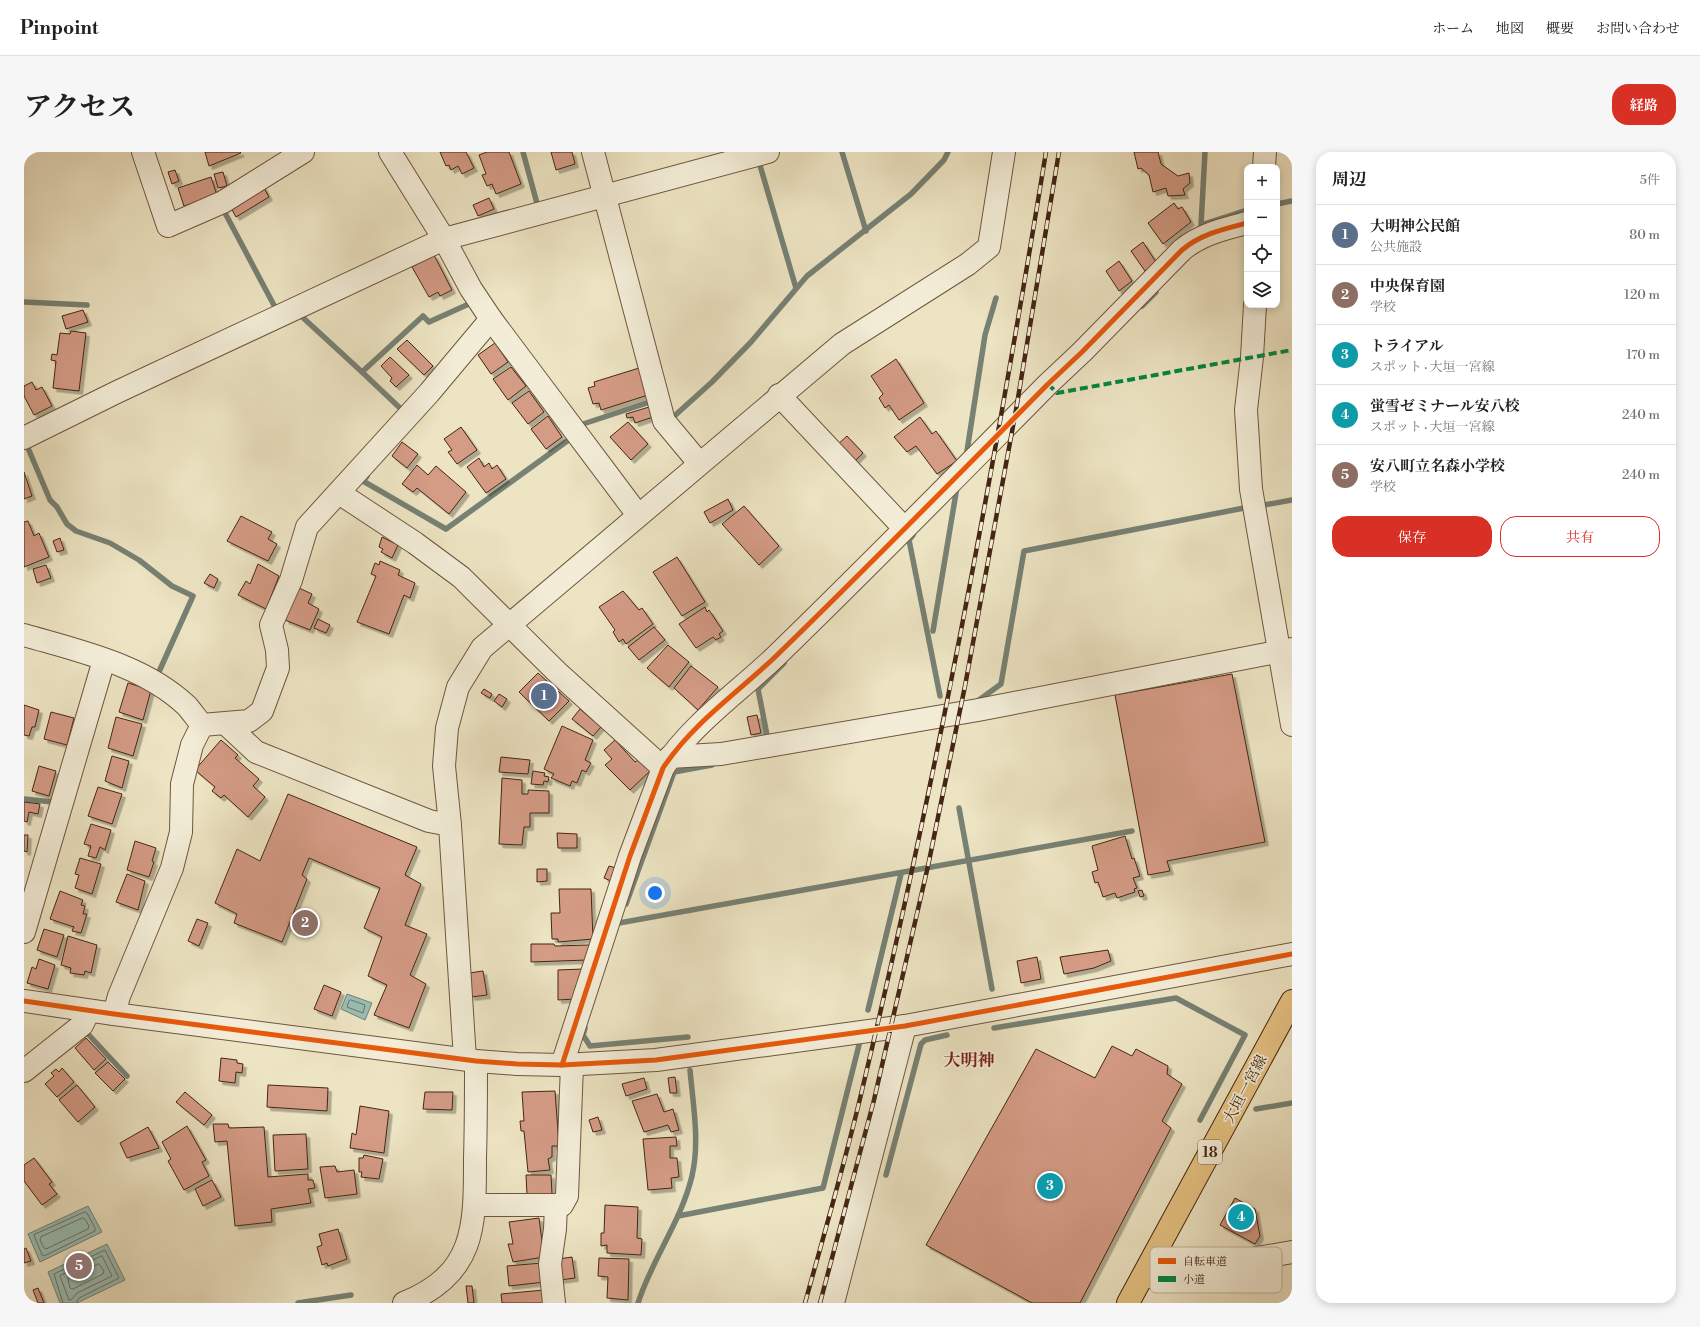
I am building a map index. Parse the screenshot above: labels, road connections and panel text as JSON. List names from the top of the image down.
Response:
{
  "streets": {
    "main road": ["大垣一宮線", "18"]
  },
  "districts": ["大明神"],
  "legend": ["自転車道", "小道"],
  "page": {
    "header": "Pinpoint",
    "nav": [
      "ホーム",
      "地図",
      "概要",
      "お問い合わせ"
    ],
    "title": "アクセス",
    "buttons": [
      "経路",
      ["保存", "共有"]
    ],
    "heading": ["周辺", "5件"],
    "map_buttons": ["+", "−"],
    "list": [
      {
        "mark": "1",
        "name": "大明神公民館",
        "note": "公共施設",
        "value": "80 m"
      },
      {
        "mark": "2",
        "name": "中央保育園",
        "note": "学校",
        "value": "120 m"
      },
      {
        "mark": "3",
        "name": "トライアル",
        "note": "スポット · 大垣一宮線",
        "value": "170 m"
      },
      {
        "mark": "4",
        "name": "蛍雪ゼミナール安八校",
        "note": "スポット · 大垣一宮線",
        "value": "240 m"
      },
      {
        "mark": "5",
        "name": "安八町立名森小学校",
        "note": "学校",
        "value": "240 m"
      }
    ],
    "pins": [
      "1",
      "2",
      "3",
      "4",
      "5"
    ]
  }
}
